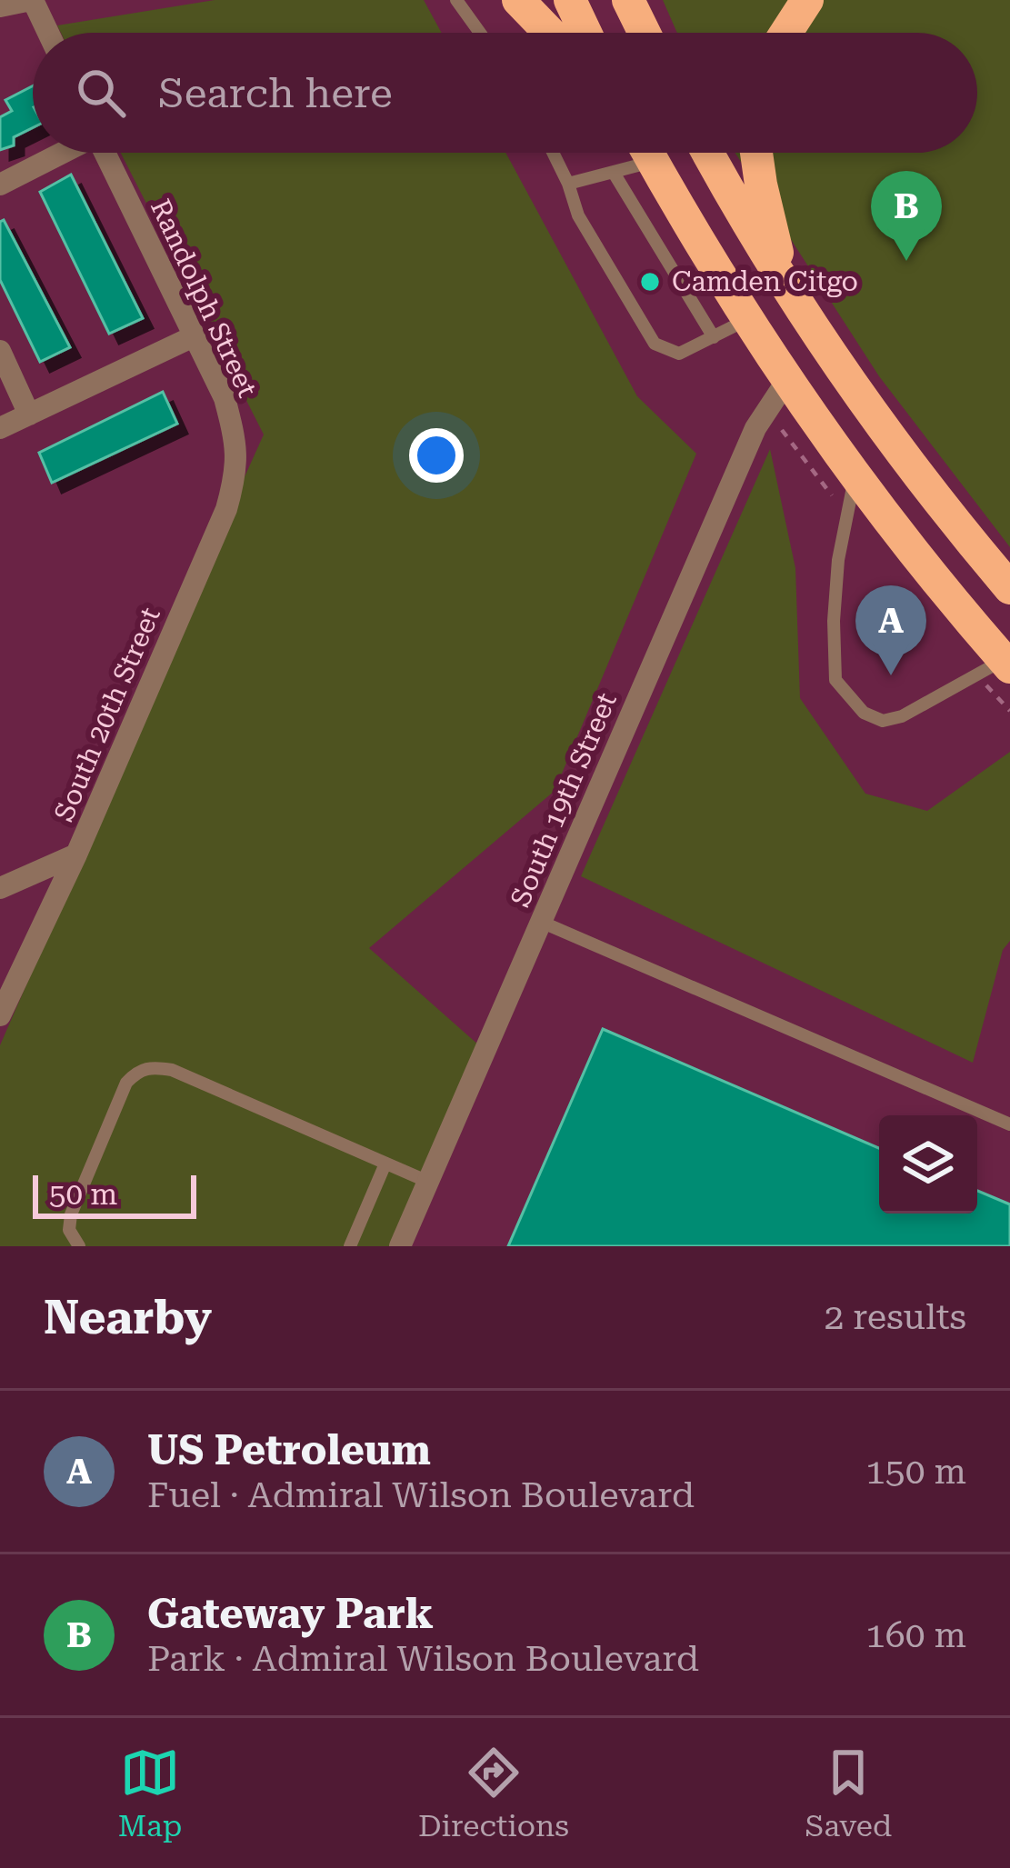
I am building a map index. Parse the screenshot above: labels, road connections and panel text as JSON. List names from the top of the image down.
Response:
{
  "streets": {
    "street": ["Randolph Street", "South 20th Street", "South 19th Street"]
  },
  "crossings": [
    ["Randolph Street", "South 20th Street"]
  ],
  "places": ["Camden Citgo"],
  "scale_bar": "50 m",
  "page": {
    "search": "Search here",
    "pins": ["B", "A"],
    "scale": "50 m",
    "heading": ["Nearby", "2 results"],
    "list": [
      {
        "mark": "A",
        "name": "US Petroleum",
        "note": "Fuel · Admiral Wilson Boulevard",
        "value": "150 m"
      },
      {
        "mark": "B",
        "name": "Gateway Park",
        "note": "Park · Admiral Wilson Boulevard",
        "value": "160 m"
      }
    ],
    "nav": ["Map", "Directions", "Saved"]
  }
}
